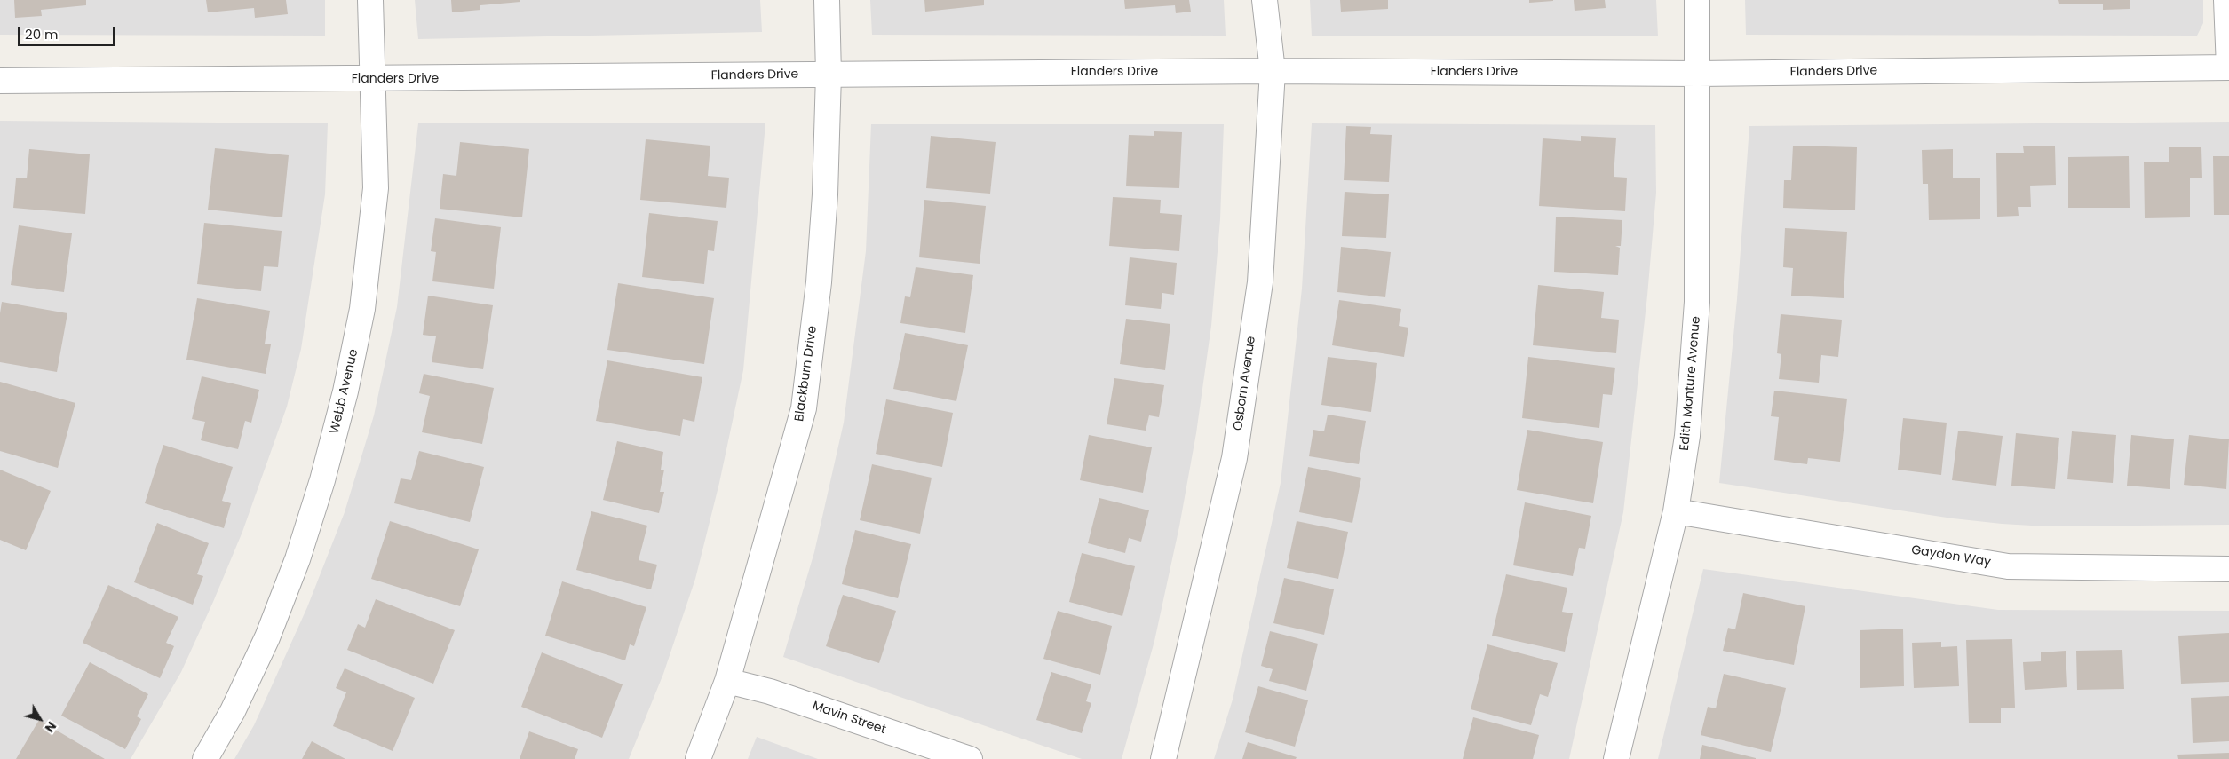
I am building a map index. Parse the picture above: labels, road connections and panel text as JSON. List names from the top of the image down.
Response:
{
  "streets": {
    "street": [
      "Flanders Drive",
      "Blackburn Drive",
      "Osborn Avenue",
      "Edith Monture Avenue",
      "Webb Avenue",
      "Gaydon Way",
      "Mavin Street"
    ]
  },
  "crossings": [
    ["Flanders Drive", "Blackburn Drive"],
    ["Flanders Drive", "Osborn Avenue"],
    ["Flanders Drive", "Edith Monture Avenue"],
    ["Flanders Drive", "Webb Avenue"],
    ["Blackburn Drive", "Mavin Street"],
    ["Edith Monture Avenue", "Gaydon Way"]
  ],
  "scale_bar": "20 m",
  "north": "bottom right"
}
